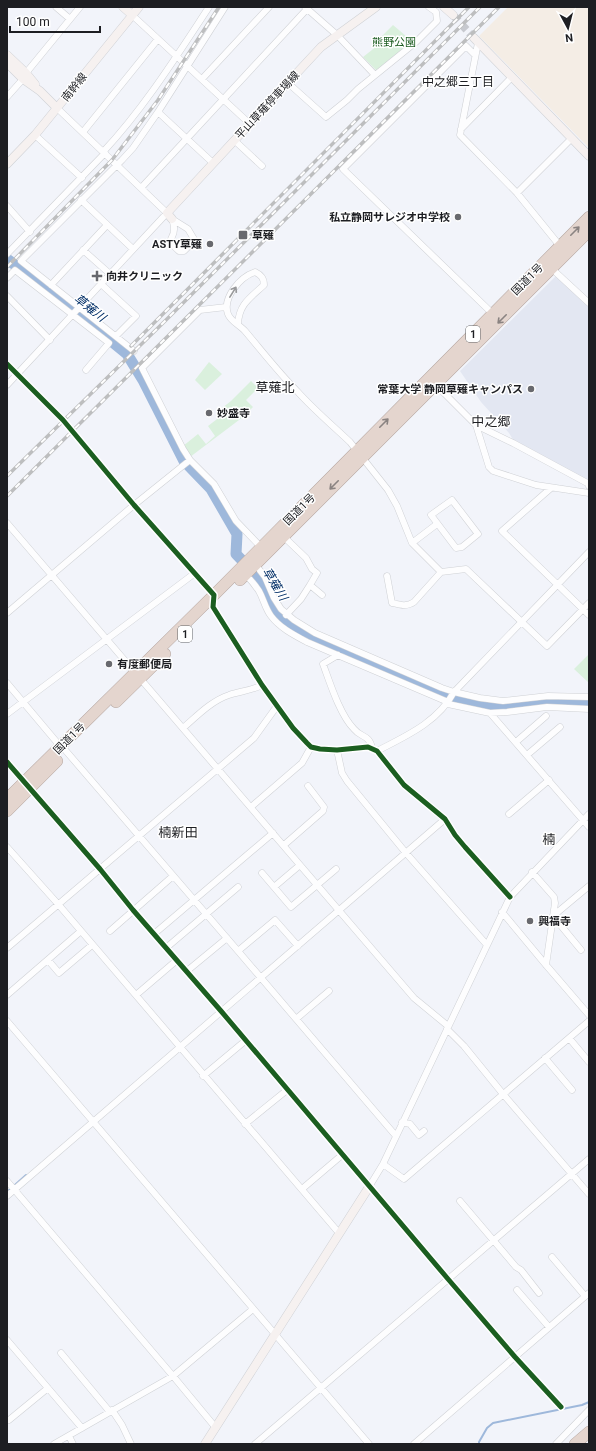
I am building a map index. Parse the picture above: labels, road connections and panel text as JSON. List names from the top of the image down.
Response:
{
  "streets": {
    "highway": ["国道1号", "1"],
    "main road": ["南幹線", "平山草薙停車場線"]
  },
  "districts": [
    "中之郷三丁目",
    "草薙北",
    "中之郷",
    "楠新田",
    "楠"
  ],
  "water": ["草薙川"],
  "parks": ["熊野公園"],
  "places": {
    "other": [
      "私立静岡サレジオ中学校",
      "ASTY草薙",
      "常葉大学 静岡草薙キャンパス",
      "妙盛寺",
      "有度郵便局",
      "興福寺"
    ],
    "transit": ["草薙"],
    "health": ["向井クリニック"]
  },
  "scale_bar": "100 m",
  "north": "bottom"
}
